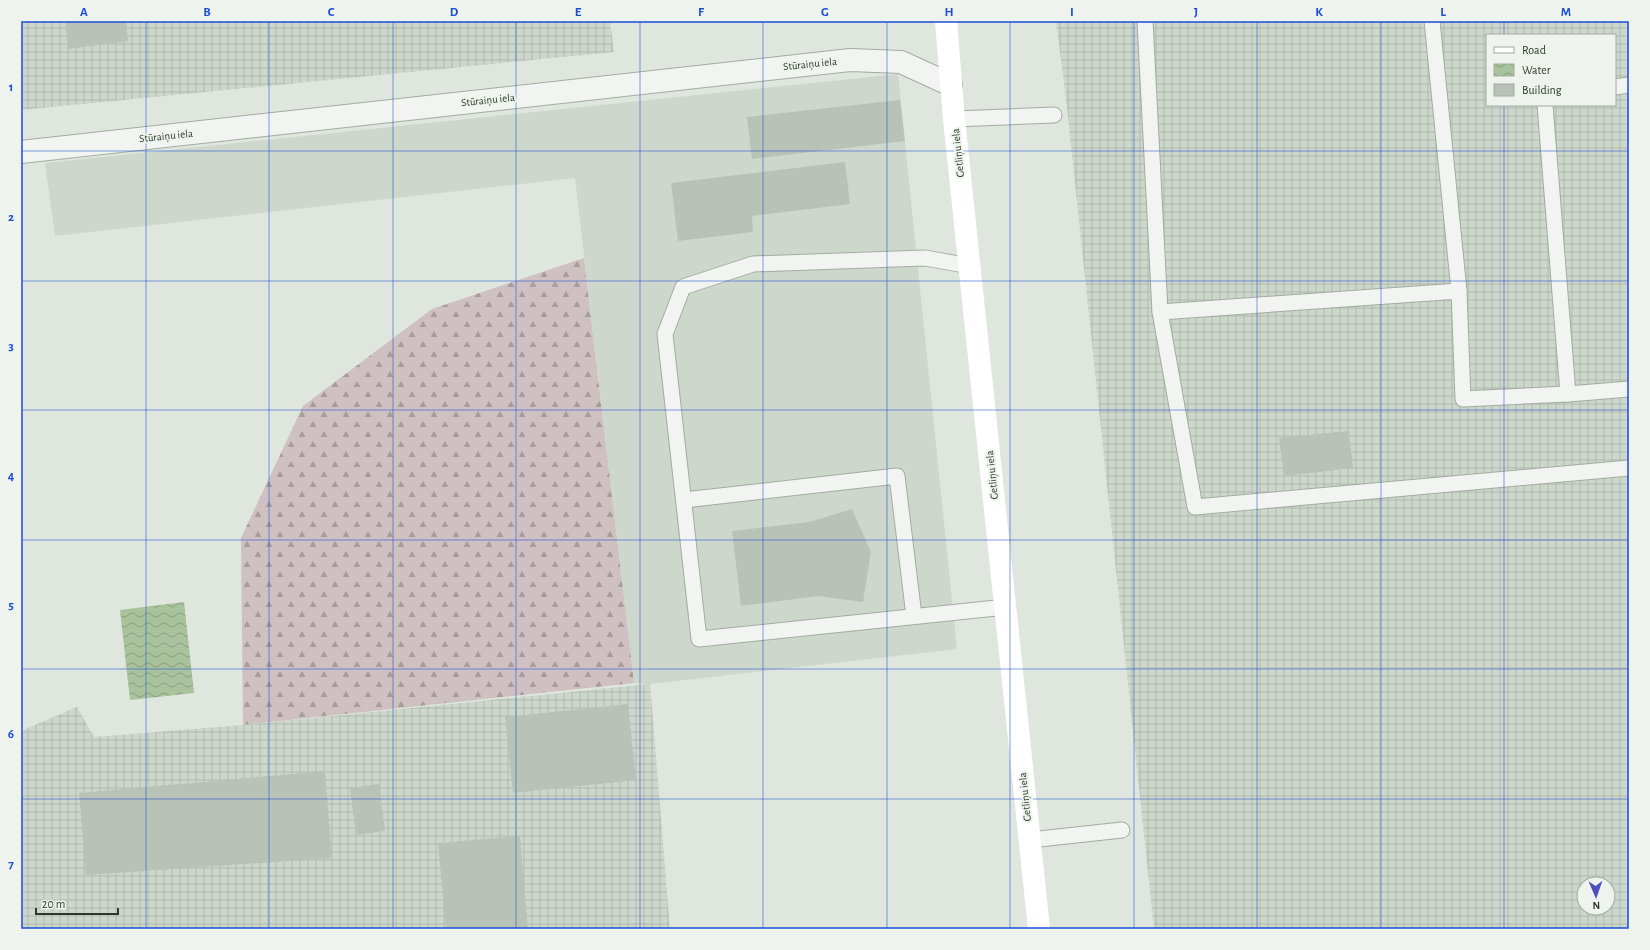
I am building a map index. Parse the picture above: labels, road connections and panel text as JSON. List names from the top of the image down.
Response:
{
  "streets": {
    "street": ["Stūraiņu iela", "Getliņu iela"]
  },
  "crossings": [
    ["Stūraiņu iela", "Getliņu iela"]
  ],
  "legend": ["Road", "Water", "Building"],
  "scale_bar": "20 m",
  "north": "bottom",
  "grid": {
    "columns": [
      "A",
      "B",
      "C",
      "D",
      "E",
      "F",
      "G",
      "H",
      "I",
      "J",
      "K",
      "L",
      "M"
    ],
    "rows": [
      "1",
      "2",
      "3",
      "4",
      "5",
      "6",
      "7"
    ]
  }
}
